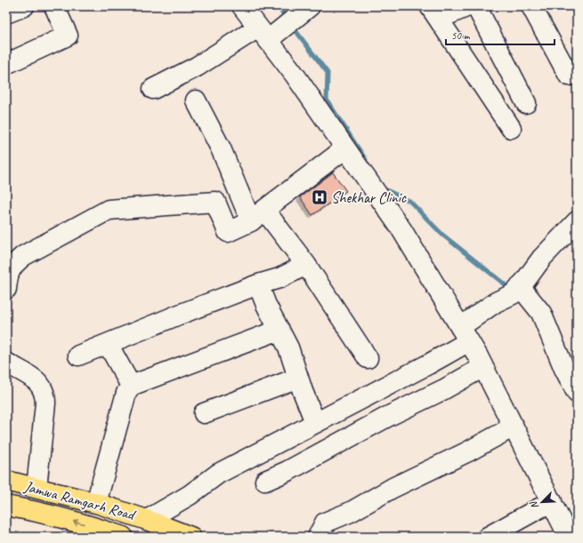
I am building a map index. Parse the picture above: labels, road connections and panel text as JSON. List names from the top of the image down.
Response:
{
  "streets": {
    "highway": ["Jamwa Ramgarh Road"]
  },
  "places": {
    "hospital": ["Shekhar Clinic"]
  },
  "scale_bar": "50 m",
  "north": "bottom left"
}
